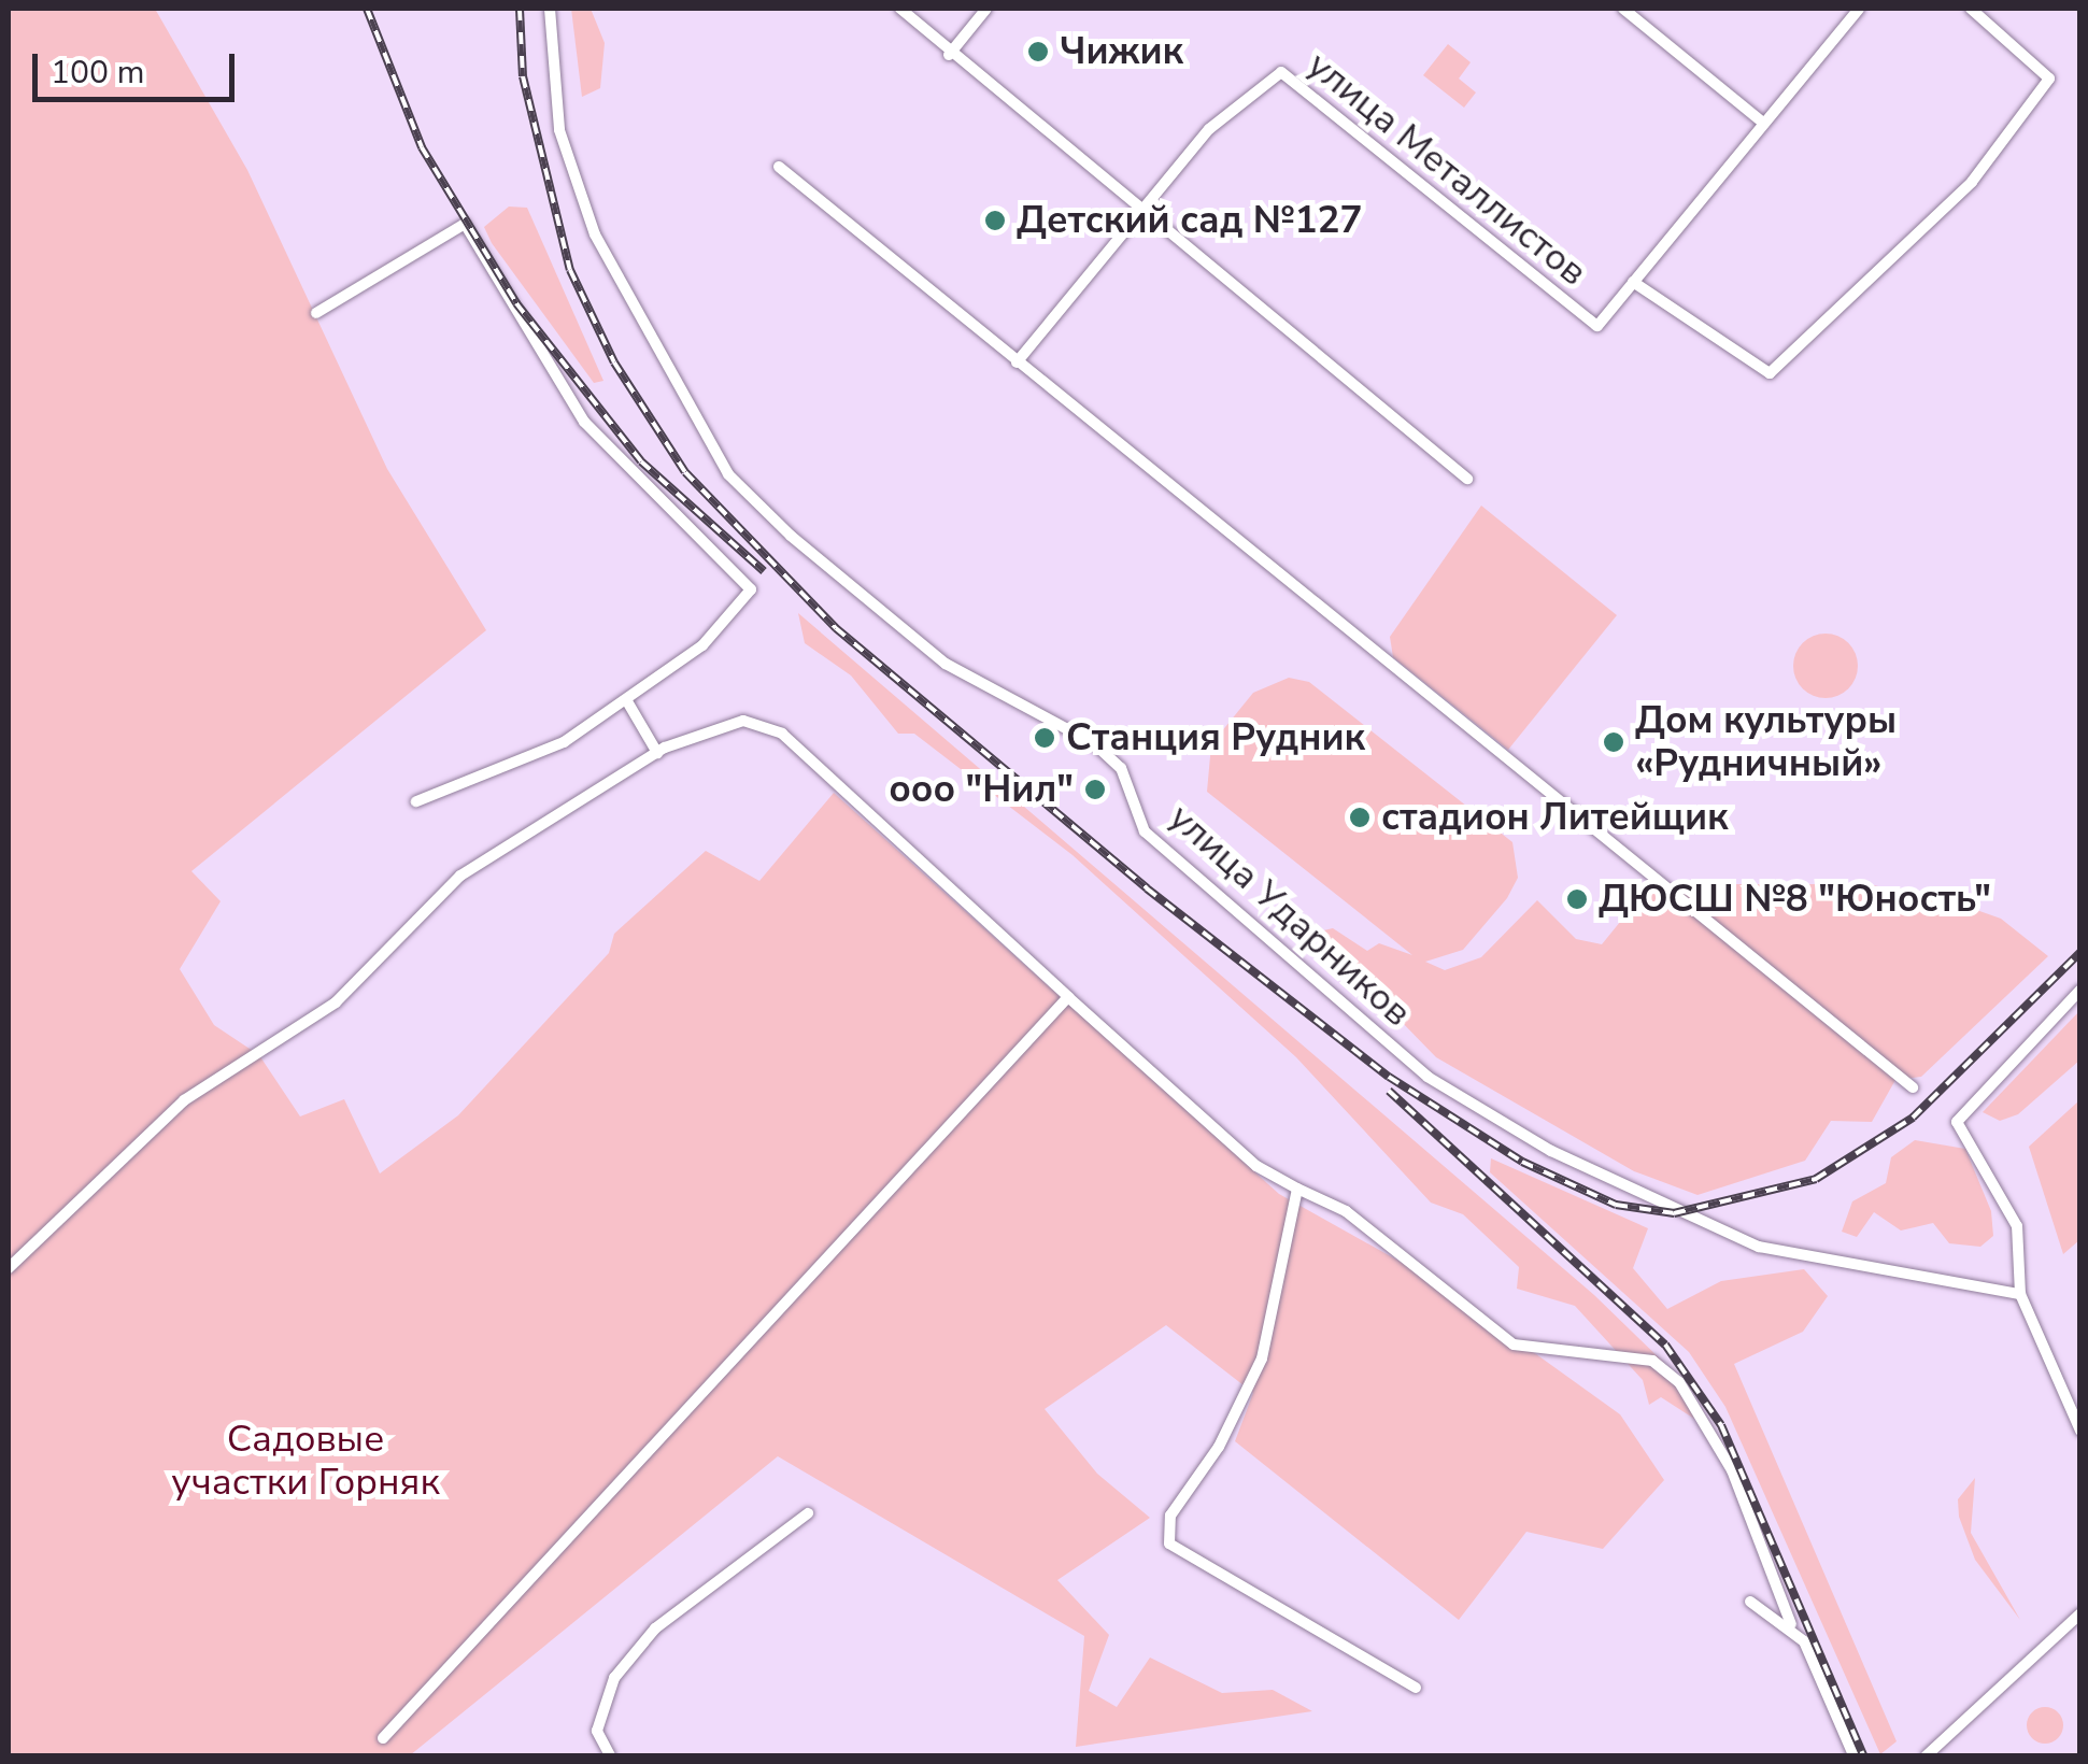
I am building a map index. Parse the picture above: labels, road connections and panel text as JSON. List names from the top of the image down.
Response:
{
  "streets": {
    "street": ["улица Металлистов", "улица Ударников"]
  },
  "parks": ["Садовые участки Горняк"],
  "places": [
    "Чижик",
    "Детский сад №127",
    "Станция Рудник",
    "Дом культуры «Рудничный»",
    "ооо \"Нил\"",
    "стадион Литейщик",
    "ДЮСШ №8 \"Юность\""
  ],
  "scale_bar": "100 m"
}
